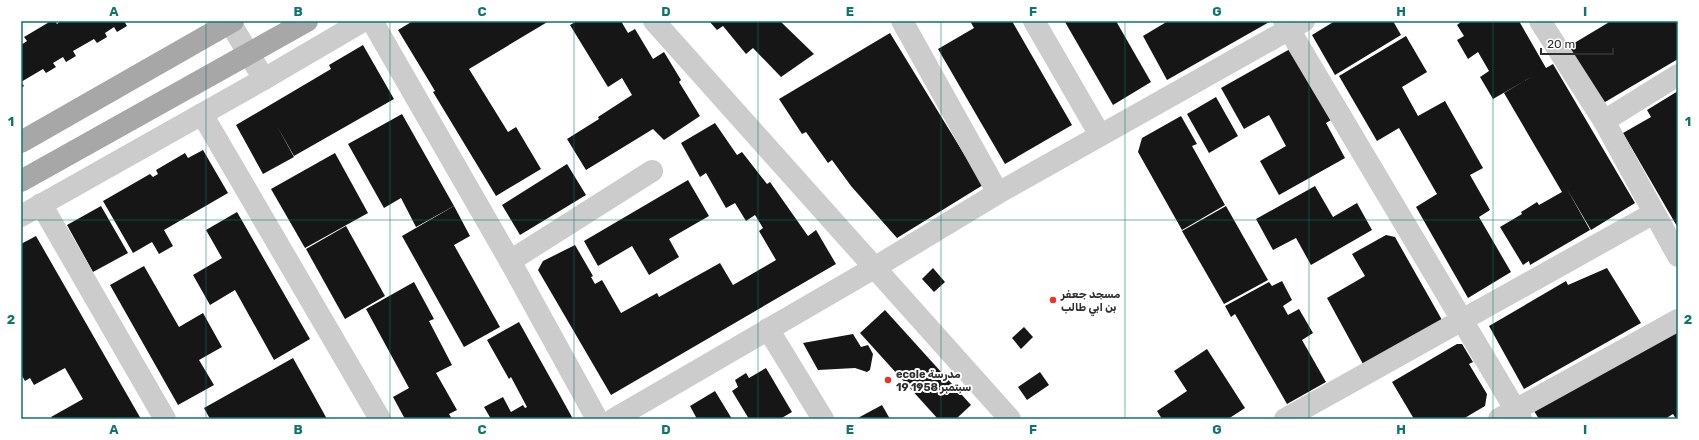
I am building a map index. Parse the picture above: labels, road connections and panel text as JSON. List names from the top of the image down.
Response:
{
  "places": ["مسجد جعفر بن ابي طالب", "ecole مدرسة 19 سبتمبر 1958"],
  "scale_bar": "20 m",
  "grid": {
    "columns": [
      "A",
      "B",
      "C",
      "D",
      "E",
      "F",
      "G",
      "H",
      "I"
    ],
    "rows": ["1", "2"]
  }
}
